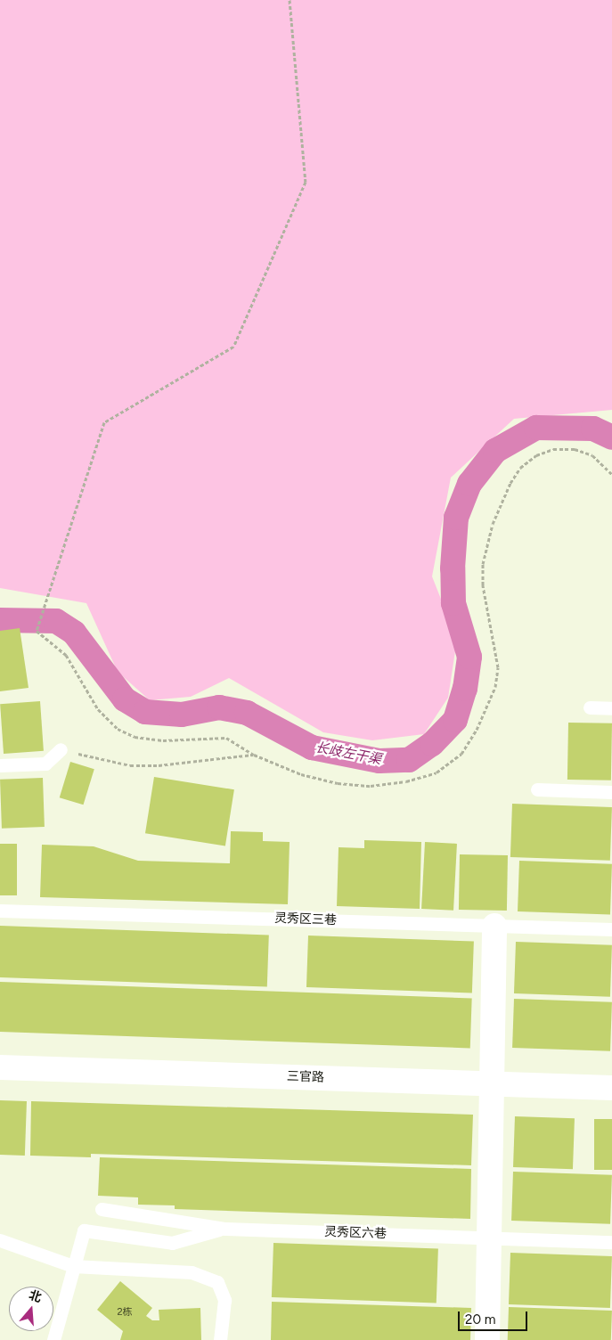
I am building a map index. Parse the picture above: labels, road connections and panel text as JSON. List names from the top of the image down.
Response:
{
  "streets": {
    "street": ["三官路"],
    "lane": ["灵秀区三巷", "灵秀区六巷"]
  },
  "water": ["长歧左干渠"],
  "house_numbers": ["2栋"],
  "scale_bar": "20 m",
  "north": "top"
}
